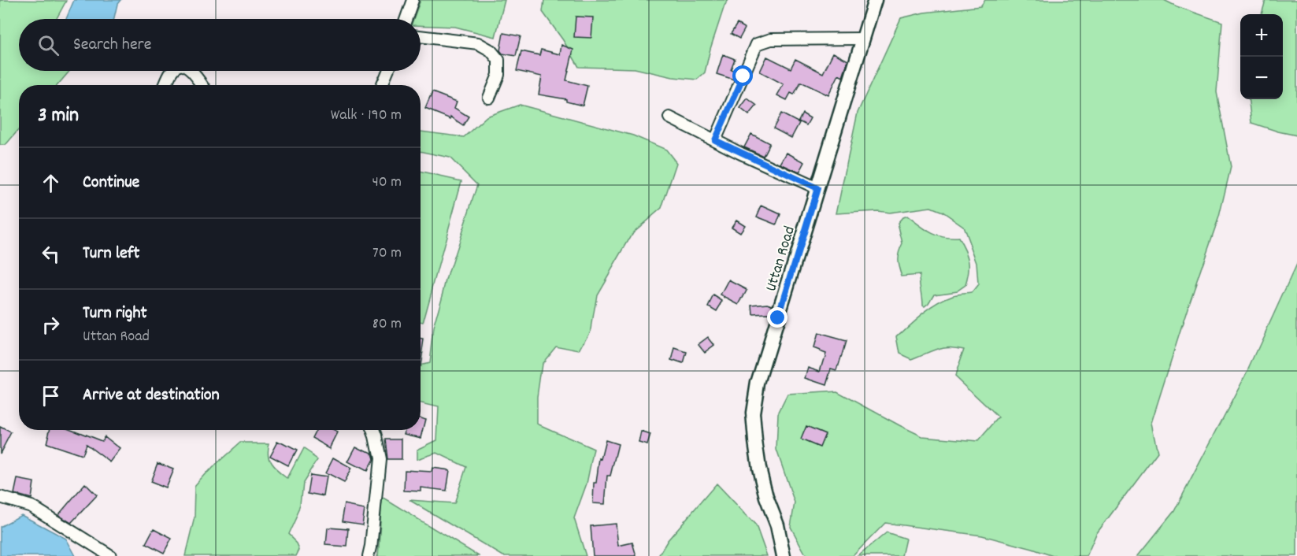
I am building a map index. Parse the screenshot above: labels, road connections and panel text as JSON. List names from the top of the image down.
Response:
{
  "streets": {
    "main road": ["Uttan Road"]
  },
  "page": {
    "map_buttons": ["+", "−"],
    "search": "Search here",
    "heading": ["3 min", "Walk · 190 m"],
    "list": [
      ["Continue", "40 m"],
      ["Turn left", "70 m"],
      ["Turn right", "Uttan Road", "80 m"],
      "Arrive at destination"
    ]
  }
}
